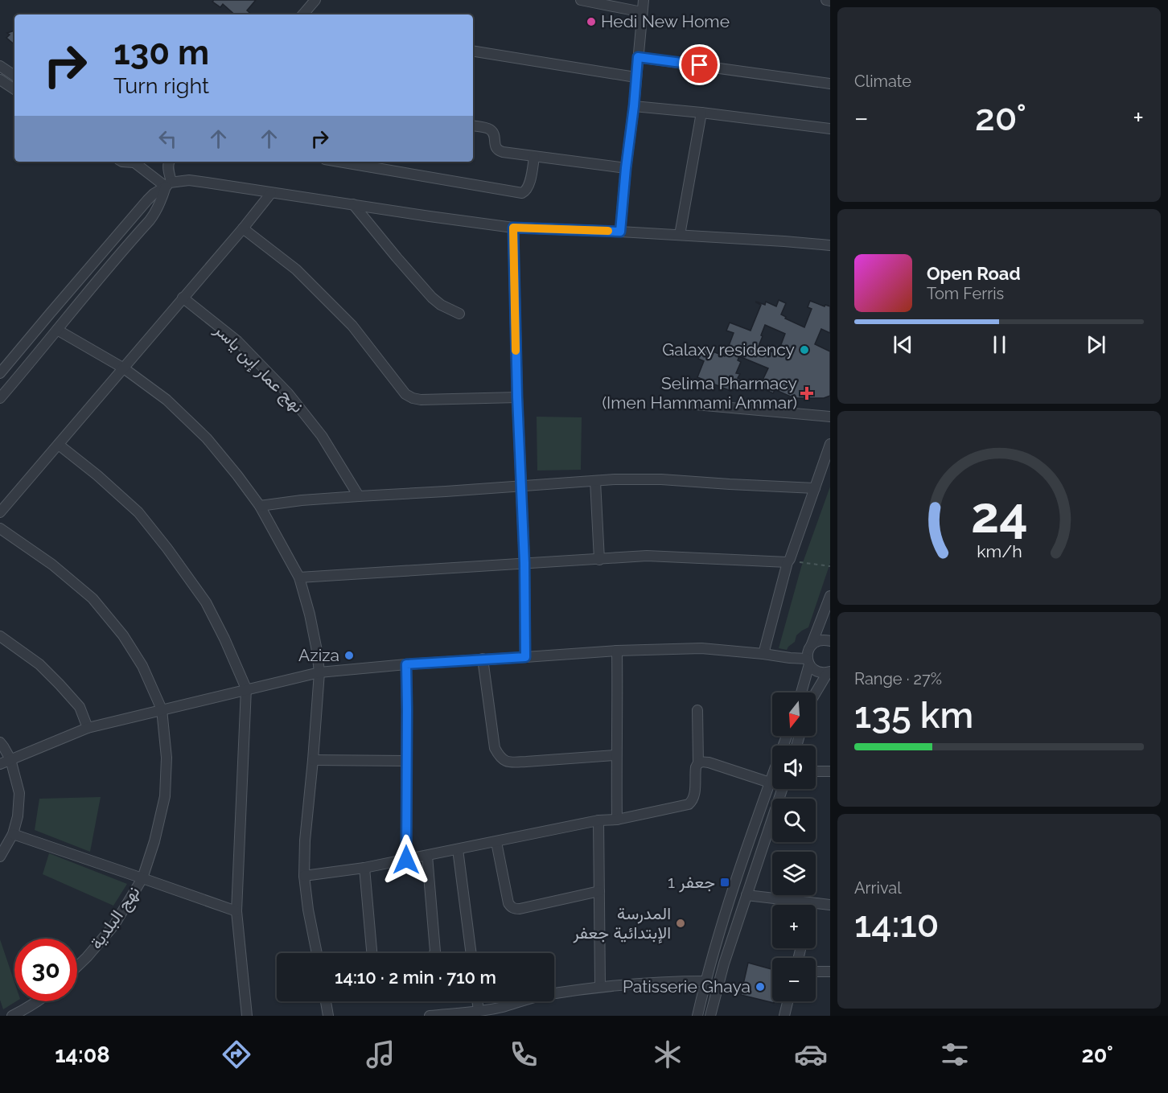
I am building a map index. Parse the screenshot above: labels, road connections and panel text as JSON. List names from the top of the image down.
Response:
{
  "streets": {
    "street": ["نهج عمار إبن ياسر", "نهج البلدية"]
  },
  "places": {
    "other": [
      "Hedi New Home",
      "Galaxy residency",
      "Aziza",
      "المدرسة الإبتدائية جعفر",
      "Patisserie Ghaya"
    ],
    "health": ["Selima Pharmacy (Imen Hammami Ammar)"],
    "transit": ["جعفر 1"]
  },
  "north": "bottom",
  "page": {
    "tile": [
      "Climate",
      ["Range · 27%", "135 km"],
      ["Arrival", "14:10"]
    ],
    "turn": ["130 m", "Turn right"],
    "heat": ["−", "20°", "+"],
    "song": ["Open Road", "Tom Ferris"],
    "map_buttons": ["+", "−"],
    "limit": "30",
    "trip": "14:10 · 2 min · 710 m",
    "tabs": ["14:08", "20°"],
    "gauge": ["24", "km/h"]
  }
}
